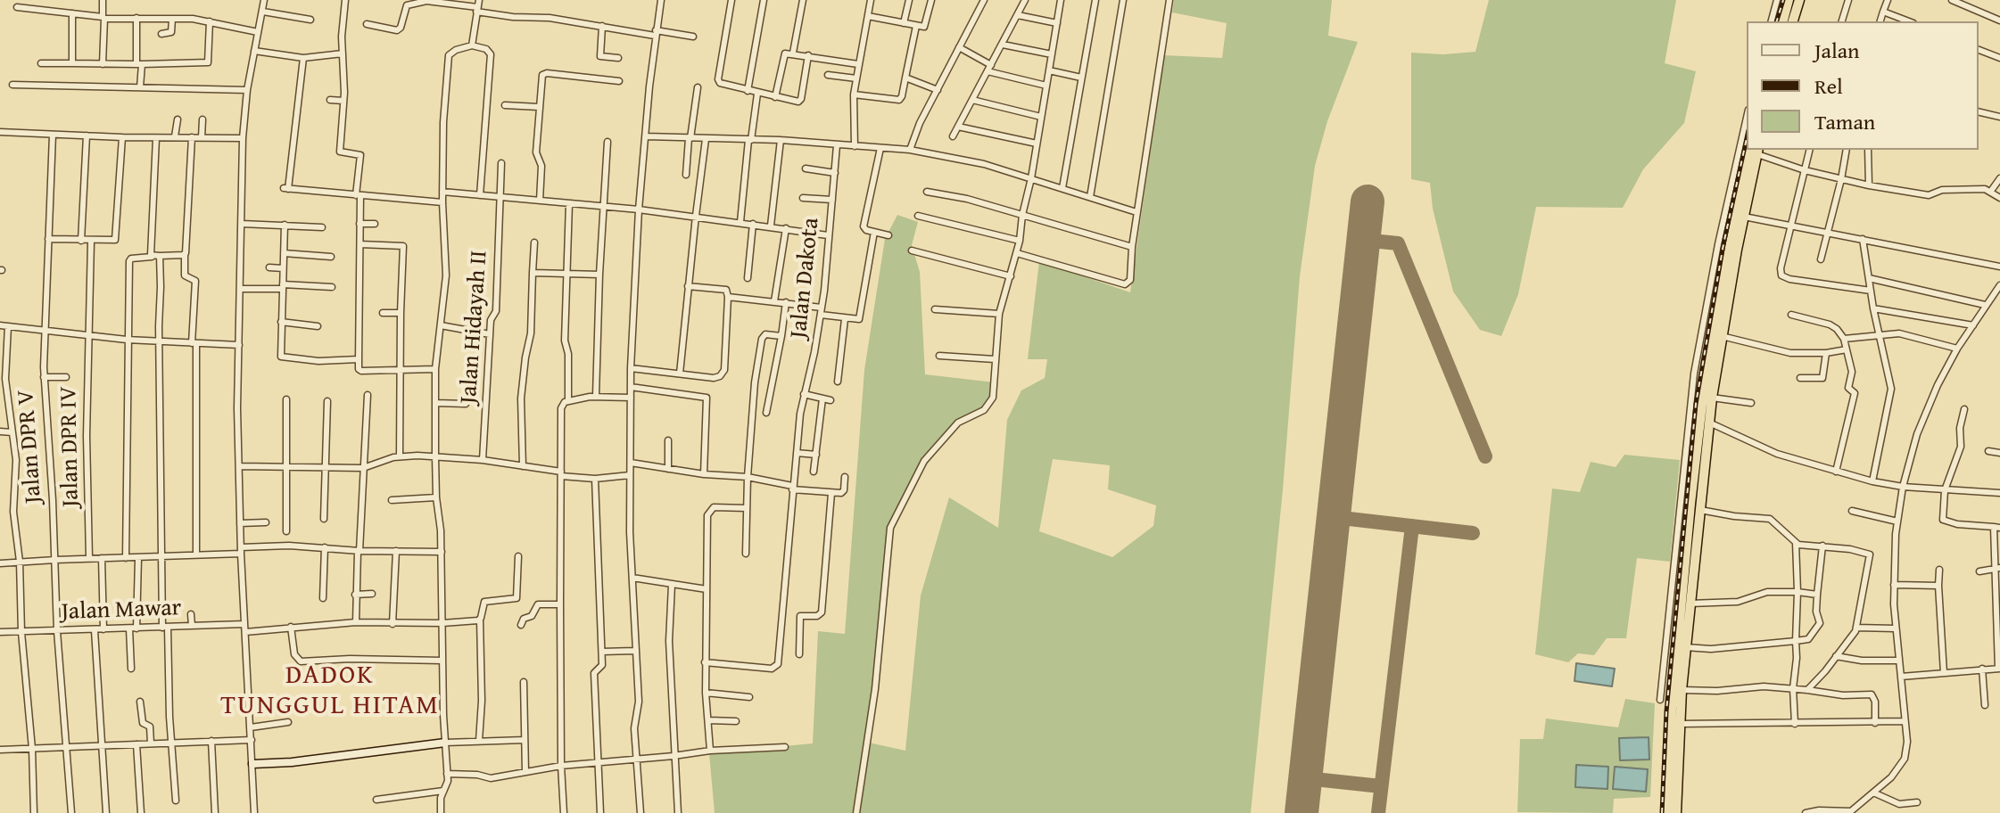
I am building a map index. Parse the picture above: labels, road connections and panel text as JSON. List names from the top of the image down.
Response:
{
  "streets": {
    "street": [
      "Jalan Dakota",
      "Jalan Hidayah II",
      "Jalan DPR V",
      "Jalan DPR IV",
      "Jalan Mawar"
    ]
  },
  "crossings": [
    ["Jalan DPR V", "Jalan Mawar"]
  ],
  "districts": ["DADOK TUNGGUL HITAM"],
  "legend": ["Jalan", "Rel", "Taman"]
}
